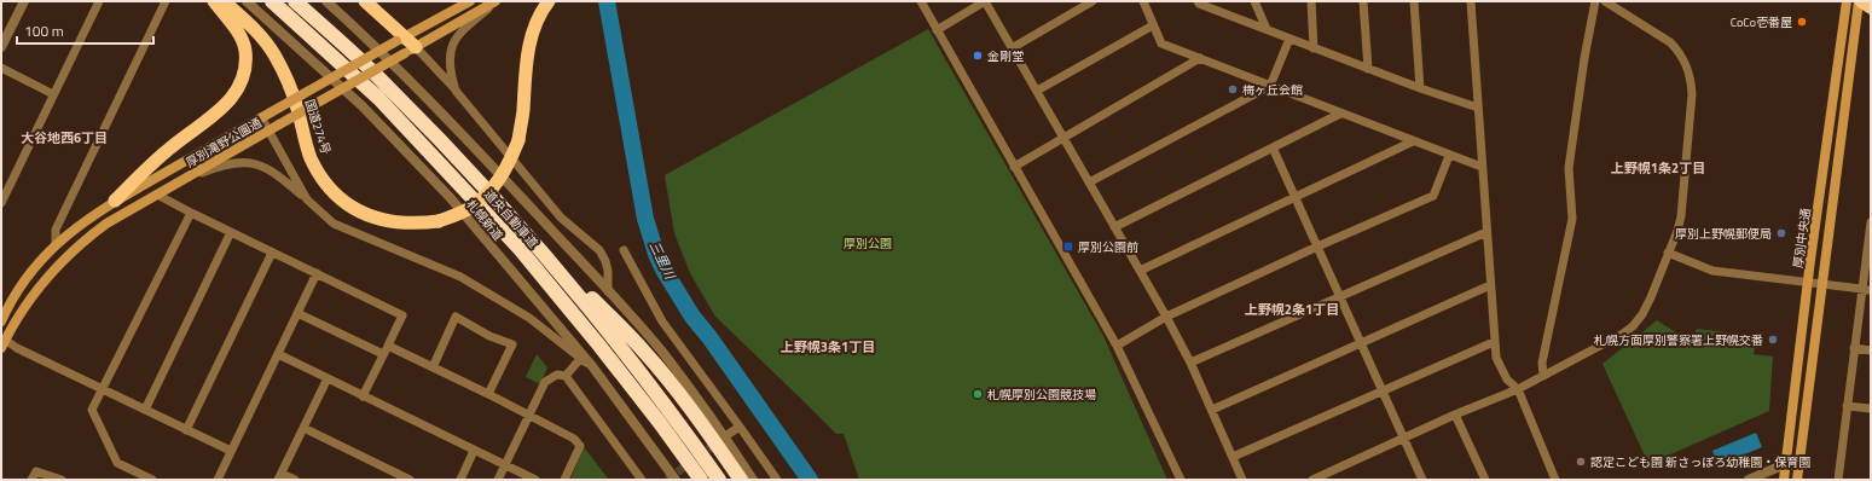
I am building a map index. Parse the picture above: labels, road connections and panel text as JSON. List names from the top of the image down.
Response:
{
  "streets": {
    "highway": ["国道274号", "道央自動車道"],
    "main road": ["厚別滝野公園通", "厚別中央通"],
    "street": ["札幌新道"]
  },
  "districts": [
    "大谷地西6丁目",
    "上野幌1条2丁目",
    "上野幌2条1丁目",
    "上野幌3条1丁目"
  ],
  "water": ["三里川"],
  "parks": ["厚別公園"],
  "places": {
    "other": [
      "CoCo壱番屋",
      "金剛堂",
      "梅ヶ丘会館",
      "厚別上野幌郵便局",
      "札幌方面厚別警察署上野幌交番",
      "札幌厚別公園競技場",
      "認定こども園 新さっぽろ幼稚園・保育園"
    ],
    "transit": ["厚別公園前"]
  },
  "scale_bar": "100 m"
}
